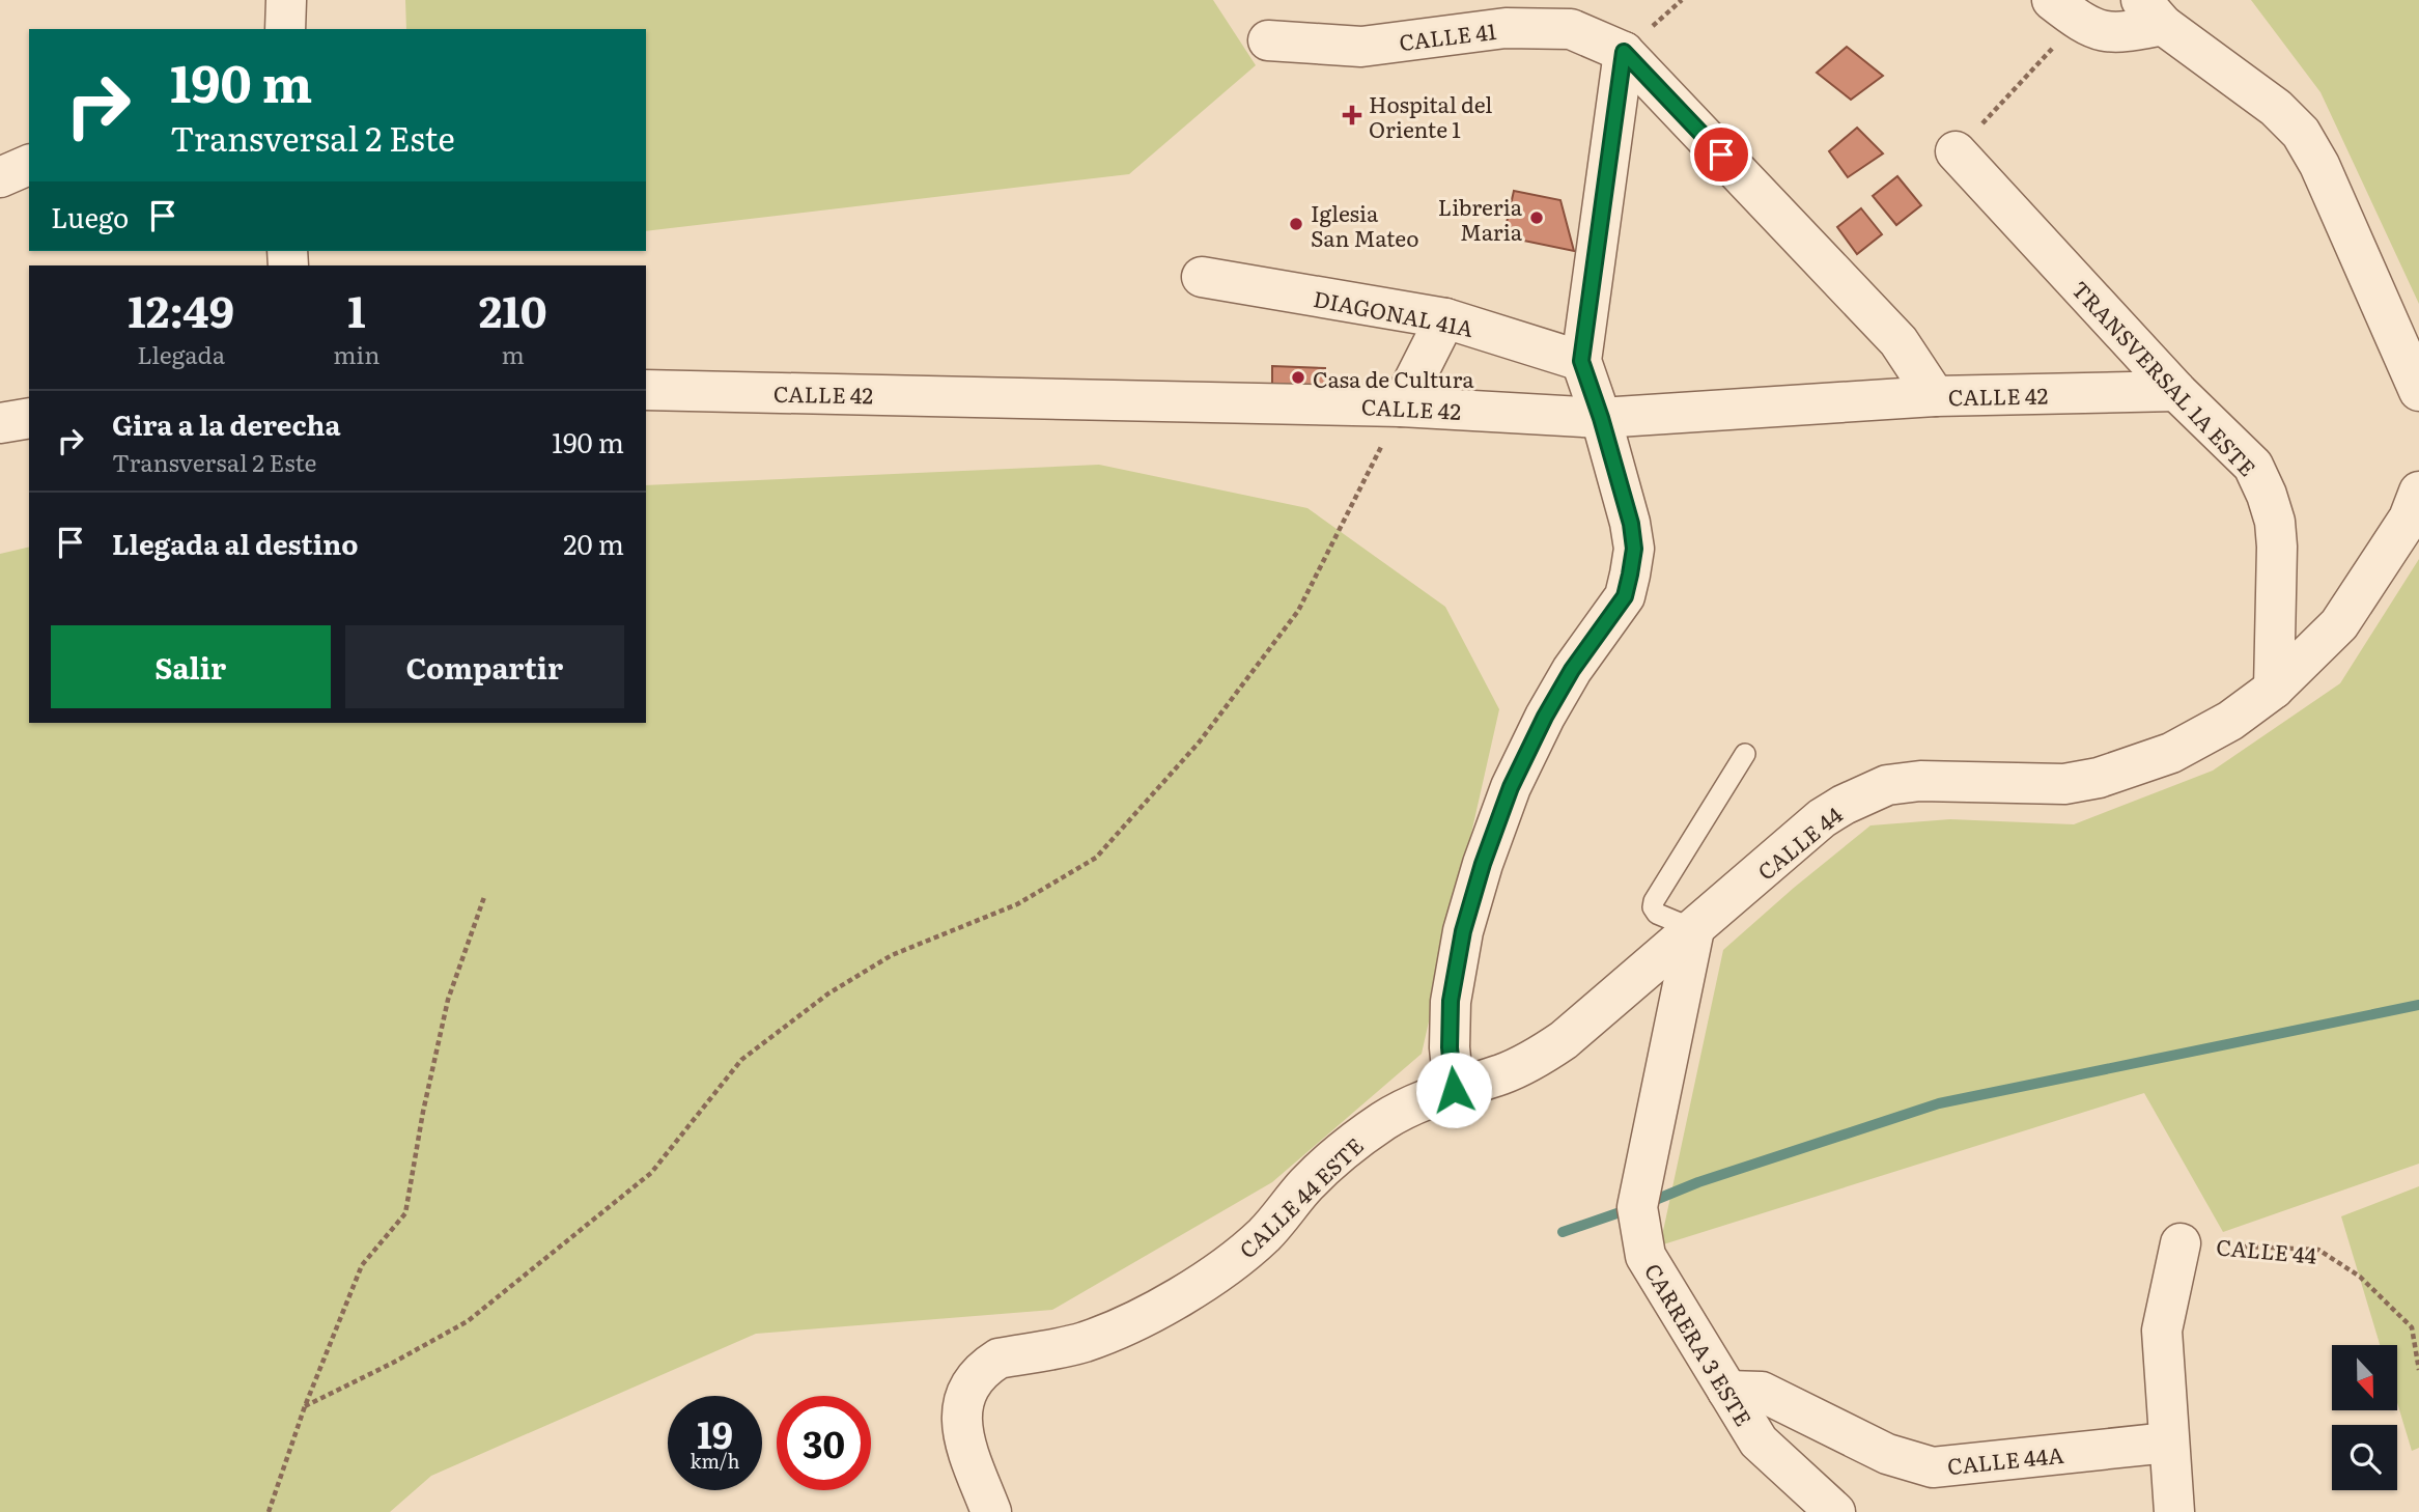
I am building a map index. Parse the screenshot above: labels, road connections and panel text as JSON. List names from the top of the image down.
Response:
{
  "streets": {
    "street": [
      "CALLE 41",
      "DIAGONAL 41A",
      "TRANSVERSAL 1A ESTE",
      "CALLE 42",
      "CALLE 44",
      "CALLE 44 ESTE",
      "CARRERA 3 ESTE",
      "CALLE 44A"
    ]
  },
  "crossings": [
    ["TRANSVERSAL 1A ESTE", "CALLE 42"],
    ["TRANSVERSAL 1A ESTE", "CALLE 44"],
    ["CALLE 44", "CALLE 44 ESTE"],
    ["CALLE 44", "CARRERA 3 ESTE"],
    ["CARRERA 3 ESTE", "CALLE 44A"]
  ],
  "places": {
    "health": ["Hospital del Oriente 1"],
    "other": ["Libreria Maria", "Iglesia San Mateo", "Casa de Cultura"]
  },
  "north": "bottom",
  "page": {
    "turn": ["190 m", "Transversal 2 Este"],
    "then": "Luego",
    "eta": [
      "12:49",
      "Llegada",
      "1",
      "min",
      "210",
      "m"
    ],
    "list": [
      {
        "name": "Gira a la derecha",
        "note": "Transversal 2 Este",
        "value": "190 m"
      },
      {
        "name": "Llegada al destino",
        "value": "20 m"
      }
    ],
    "buttons": ["Salir", "Compartir"],
    "speed": "19 km/h",
    "limit": "30"
  }
}
